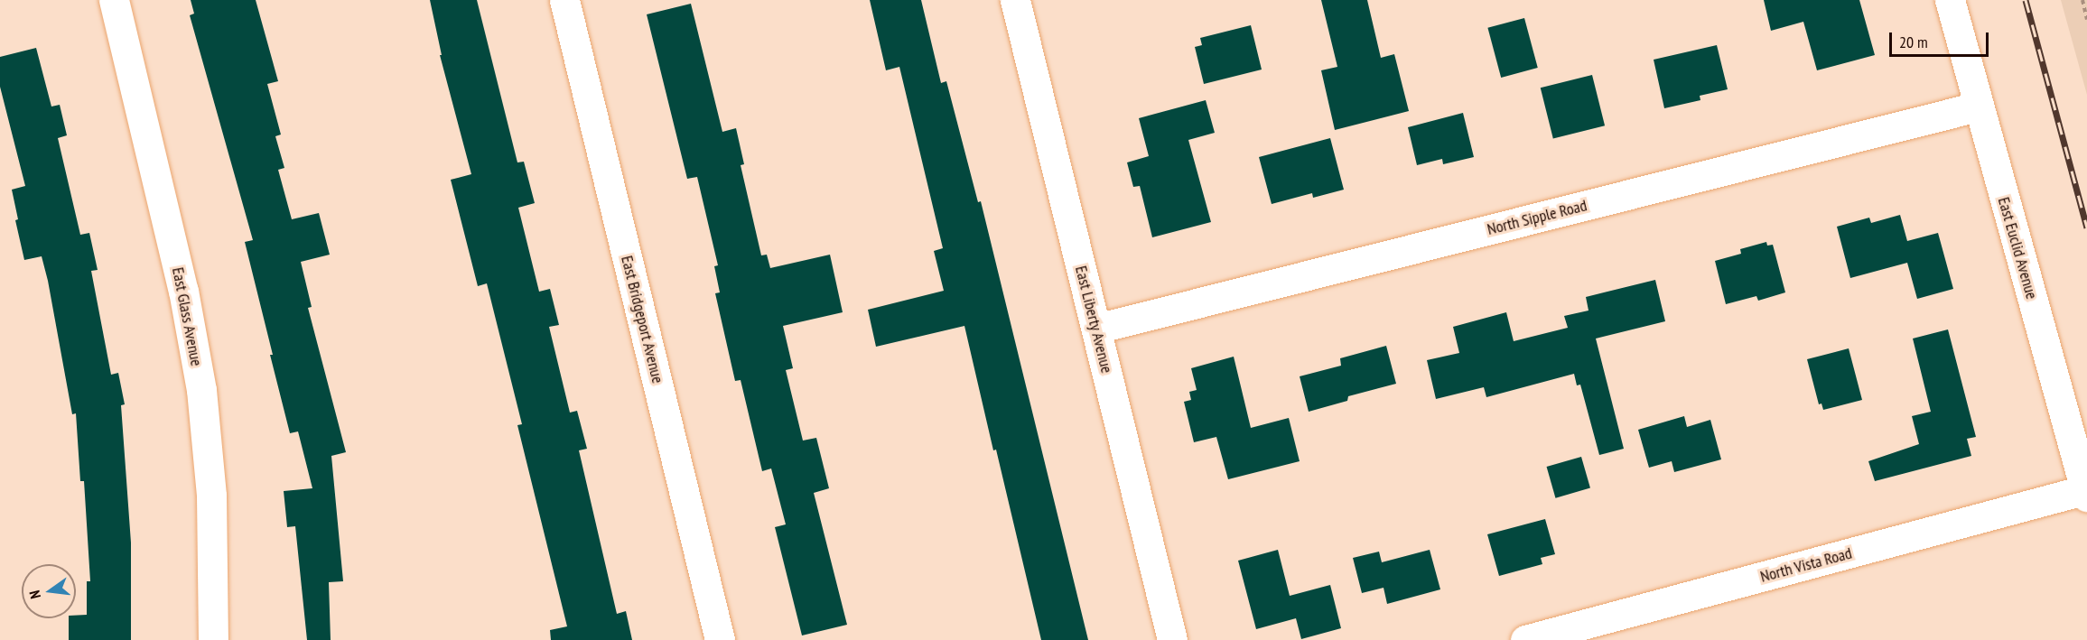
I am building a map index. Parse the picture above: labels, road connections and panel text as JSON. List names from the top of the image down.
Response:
{
  "streets": {
    "street": [
      "North Sipple Road",
      "East Euclid Avenue",
      "East Glass Avenue",
      "East Bridgeport Avenue",
      "East Liberty Avenue",
      "North Vista Road"
    ]
  },
  "crossings": [
    ["North Sipple Road", "East Euclid Avenue"],
    ["North Sipple Road", "East Liberty Avenue"],
    ["East Euclid Avenue", "North Vista Road"]
  ],
  "scale_bar": "20 m",
  "north": "left"
}
